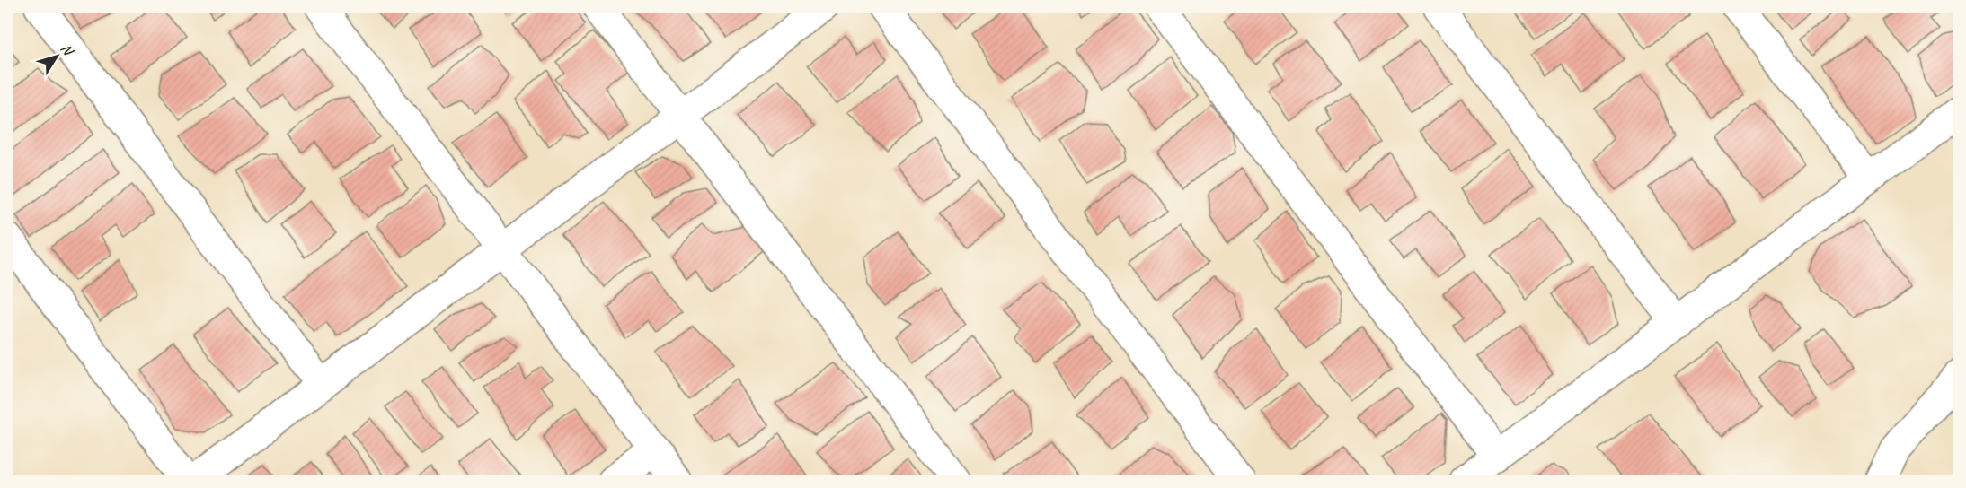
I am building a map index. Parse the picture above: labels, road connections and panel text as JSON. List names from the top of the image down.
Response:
{
  "north": "top right"
}
